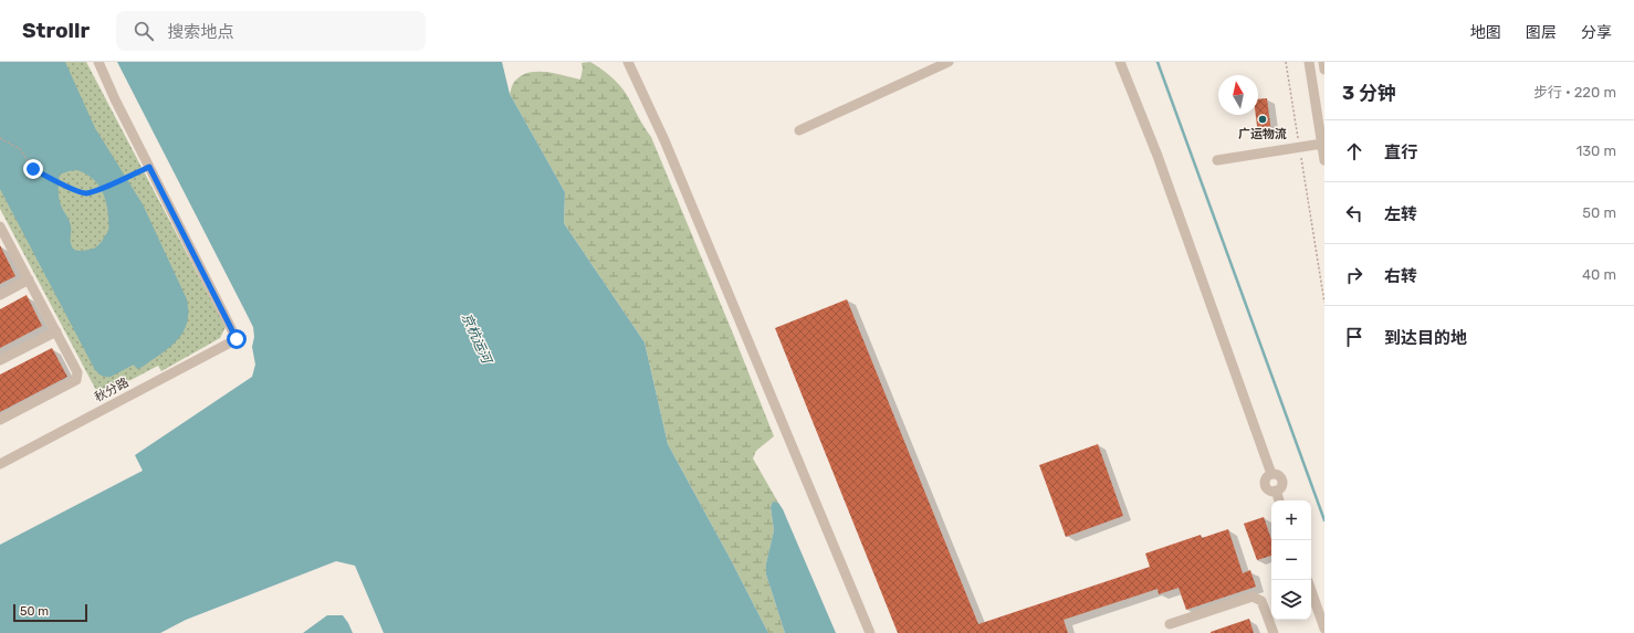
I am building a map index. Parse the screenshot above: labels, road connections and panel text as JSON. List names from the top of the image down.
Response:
{
  "streets": {
    "street": ["秋分路"]
  },
  "water": ["京杭运河"],
  "places": ["广运物流"],
  "scale_bar": "50 m",
  "north": "top",
  "page": {
    "header": "Strollr",
    "search": "搜索地点",
    "nav": ["地图", "图层", "分享"],
    "heading": ["3 分钟", "步行 · 220 m"],
    "list": [
      ["直行", "130 m"],
      ["左转", "50 m"],
      ["右转", "40 m"],
      "到达目的地"
    ],
    "map_buttons": ["+", "−"],
    "scale": "50 m"
  }
}
